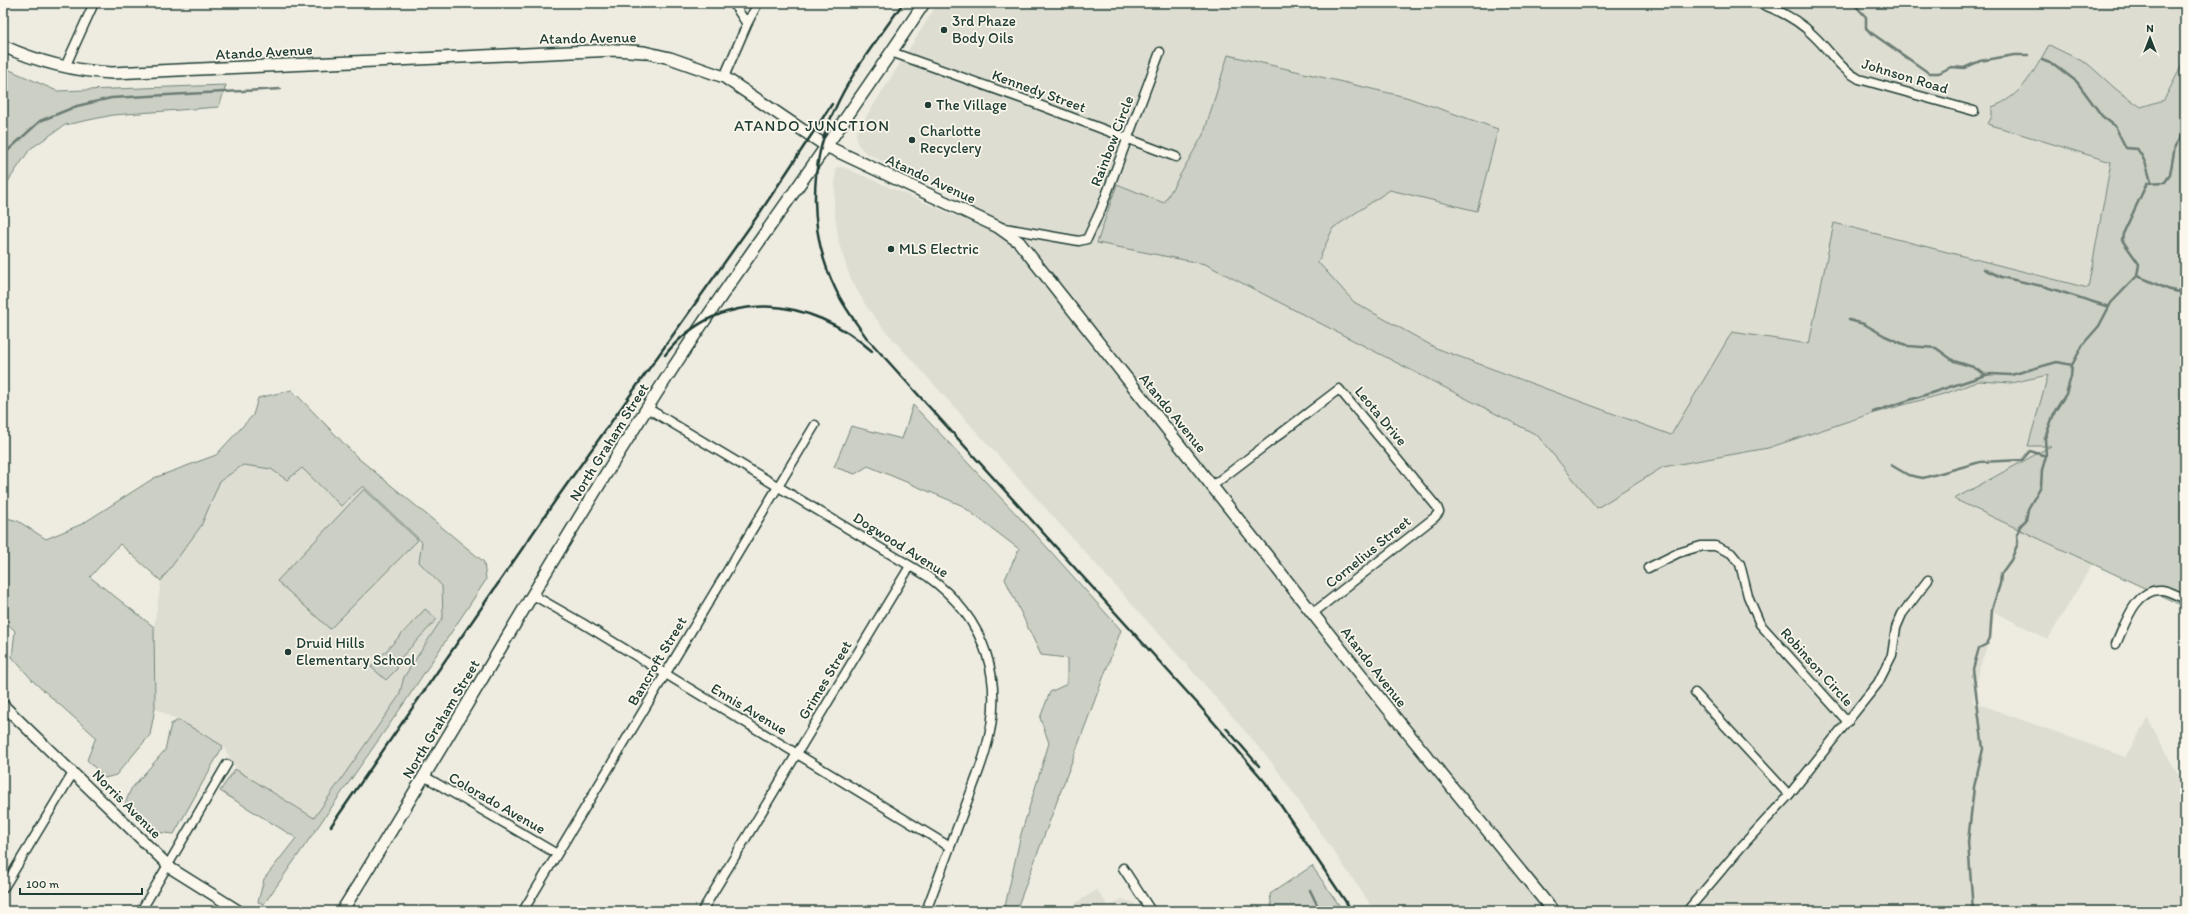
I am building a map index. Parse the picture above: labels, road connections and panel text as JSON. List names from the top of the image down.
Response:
{
  "streets": {
    "main road": ["Atando Avenue", "North Graham Street"],
    "street": [
      "Johnson Road",
      "Kennedy Street",
      "Rainbow Circle",
      "Leota Drive",
      "Dogwood Avenue",
      "Cornelius Street",
      "Bancroft Street",
      "Robinson Circle",
      "Grimes Street",
      "Ennis Avenue",
      "Colorado Avenue",
      "Norris Avenue"
    ]
  },
  "crossings": [
    ["Atando Avenue", "Rainbow Circle"],
    ["Atando Avenue", "Leota Drive"],
    ["Atando Avenue", "North Graham Street"],
    ["Atando Avenue", "Cornelius Street"],
    ["Kennedy Street", "Rainbow Circle"],
    ["Kennedy Street", "North Graham Street"],
    ["Leota Drive", "Cornelius Street"],
    ["North Graham Street", "Dogwood Avenue"],
    ["North Graham Street", "Ennis Avenue"],
    ["North Graham Street", "Colorado Avenue"],
    ["Dogwood Avenue", "Bancroft Street"],
    ["Dogwood Avenue", "Grimes Street"],
    ["Dogwood Avenue", "Ennis Avenue"],
    ["Bancroft Street", "Ennis Avenue"],
    ["Bancroft Street", "Colorado Avenue"],
    ["Grimes Street", "Ennis Avenue"]
  ],
  "districts": ["ATANDO JUNCTION"],
  "places": [
    "3rd Phaze Body Oils",
    "The Village",
    "Charlotte Recyclery",
    "MLS Electric",
    "Druid Hills Elementary School"
  ],
  "scale_bar": "100 m",
  "north": "top"
}
